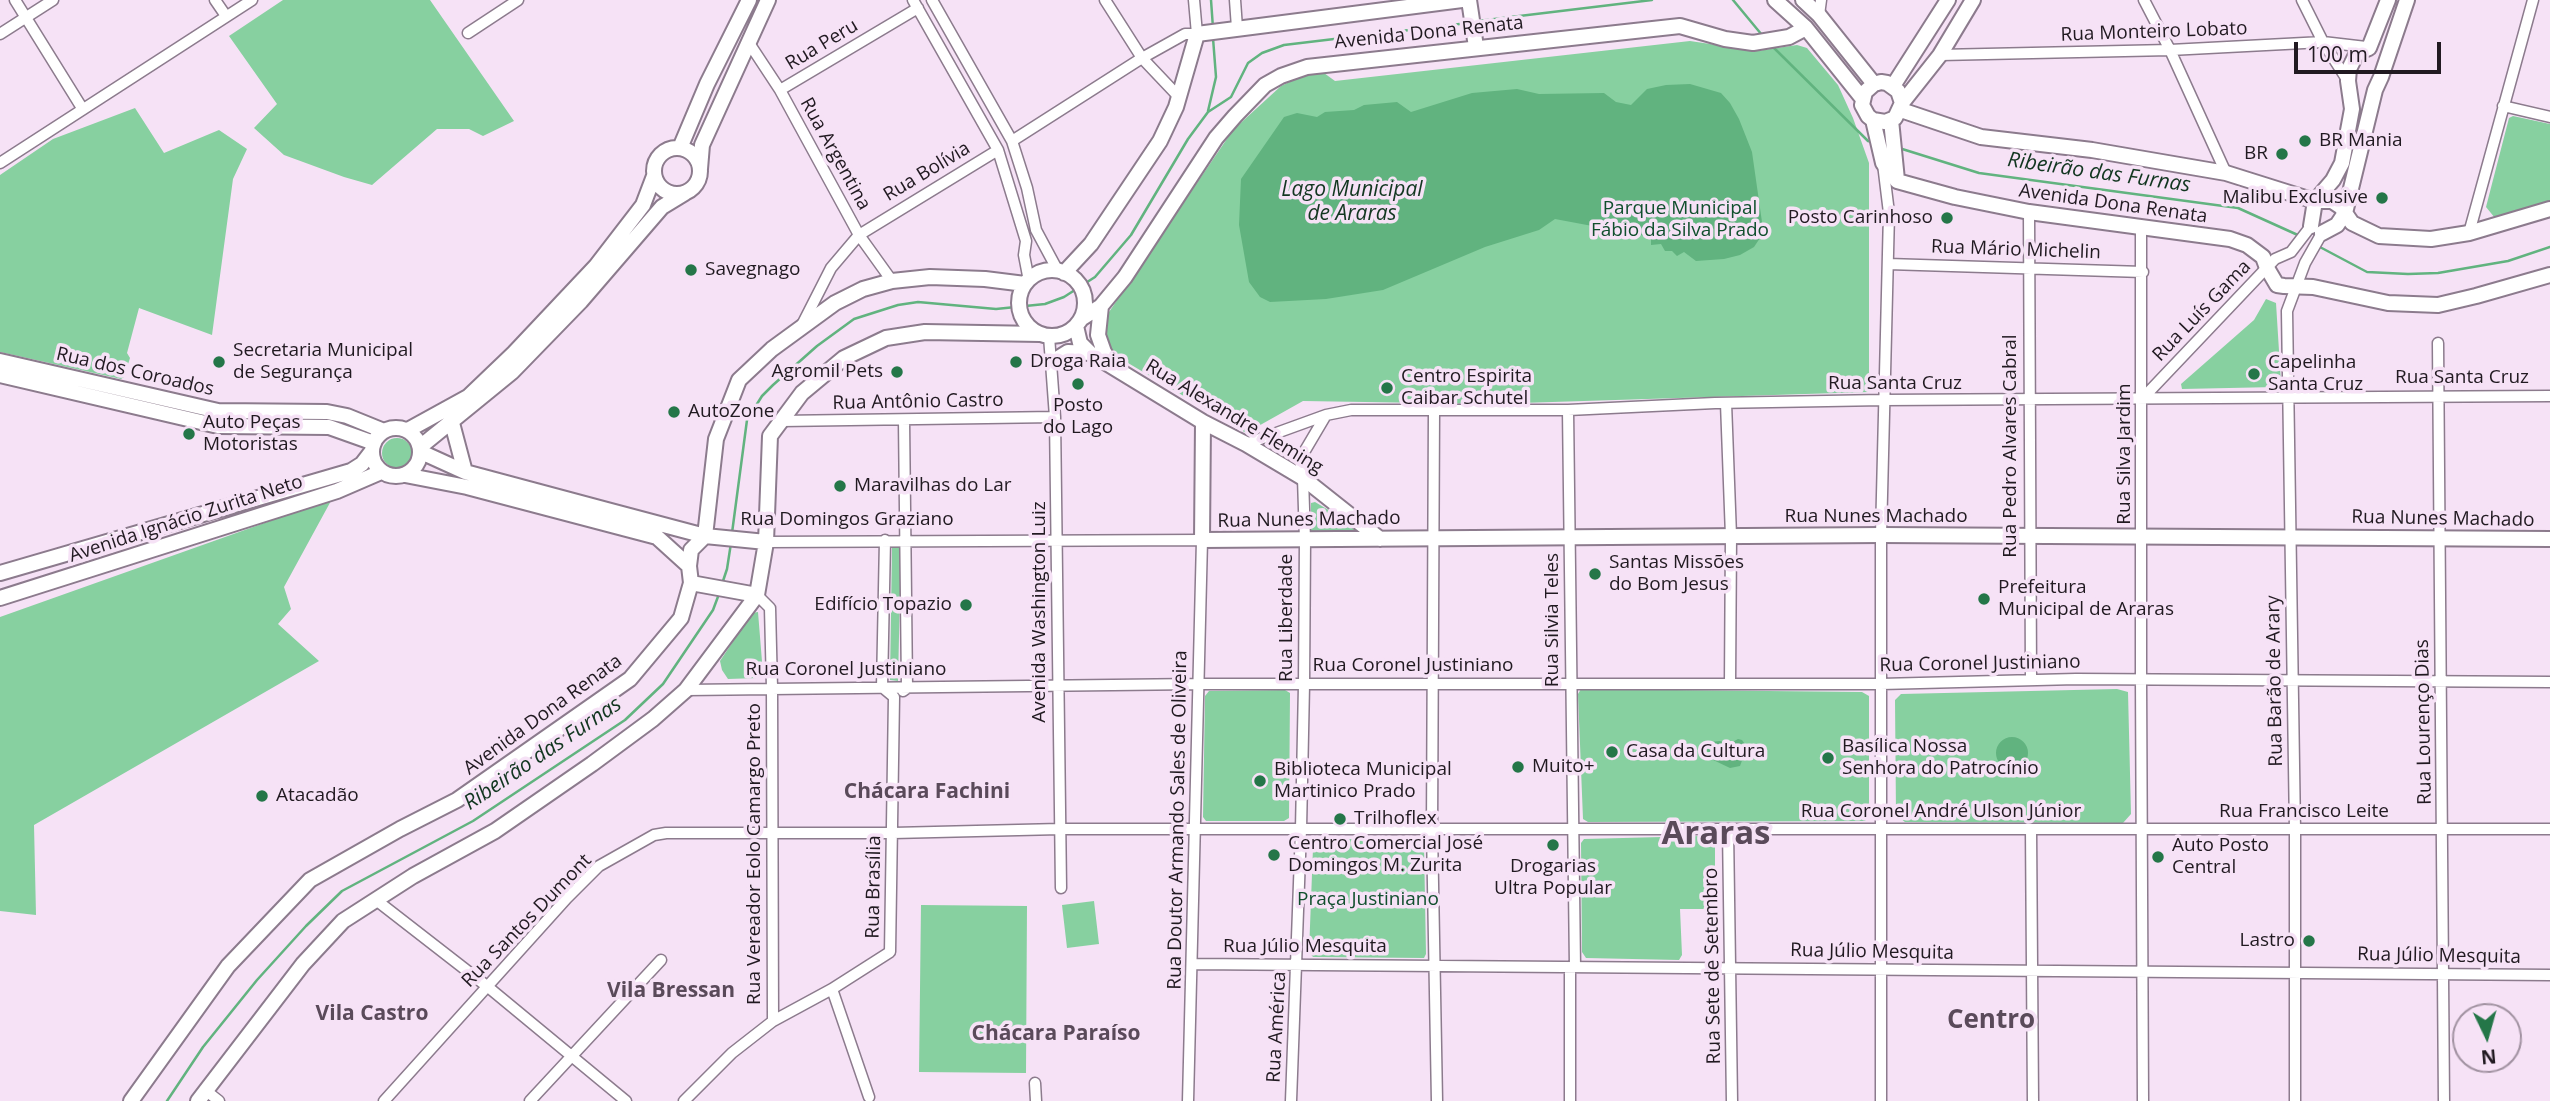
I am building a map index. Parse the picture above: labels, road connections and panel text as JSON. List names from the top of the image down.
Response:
{
  "streets": {
    "main road": [
      "Avenida Dona Renata",
      "Rua dos Coroados",
      "Rua Alexandre Fleming",
      "Rua Nunes Machado",
      "Avenida Ignácio Zurita Neto",
      "Rua Domingos Graziano"
    ],
    "street": [
      "Rua Monteiro Lobato",
      "Rua Peru",
      "Rua Argentina",
      "Rua Bolívia",
      "Rua Mário Michelin",
      "Rua Luís Gama",
      "Rua Santa Cruz",
      "Rua Antônio Castro",
      "Rua Pedro Alvares Cabral",
      "Rua Silva Jardim",
      "Avenida Washington Luiz",
      "Rua Liberdade",
      "Rua Silvia Teles",
      "Rua Coronel Justiniano",
      "Rua Barão de Arary",
      "Rua Lourenço Dias",
      "Rua Coronel André Ulson Júnior",
      "Rua Francisco Leite",
      "Rua Doutor Armando Sales de Oliveira",
      "Rua Vereador Eolo Camargo Preto",
      "Rua Brasília",
      "Rua Santos Dumont",
      "Rua Júlio Mesquita",
      "Rua Sete de Setembro",
      "Rua América"
    ]
  },
  "crossings": [
    ["Avenida Dona Renata", "Rua Luís Gama"],
    ["Avenida Dona Renata", "Rua Pedro Alvares Cabral"],
    ["Avenida Dona Renata", "Rua Silva Jardim"],
    ["Avenida Dona Renata", "Avenida Washington Luiz"],
    ["Avenida Dona Renata", "Rua Barão de Arary"],
    ["Rua Peru", "Rua Argentina"],
    ["Rua Argentina", "Rua Bolívia"],
    ["Rua Mário Michelin", "Rua Pedro Alvares Cabral"],
    ["Rua Mário Michelin", "Rua Silva Jardim"],
    ["Rua Luís Gama", "Rua Santa Cruz"],
    ["Rua Luís Gama", "Rua Silva Jardim"],
    ["Rua Luís Gama", "Rua Barão de Arary"],
    ["Rua dos Coroados", "Avenida Ignácio Zurita Neto"],
    ["Rua dos Coroados", "Rua Domingos Graziano"],
    ["Rua Santa Cruz", "Rua Alexandre Fleming"],
    ["Rua Santa Cruz", "Rua Pedro Alvares Cabral"],
    ["Rua Santa Cruz", "Rua Silva Jardim"],
    ["Rua Santa Cruz", "Rua Liberdade"],
    ["Rua Santa Cruz", "Rua Silvia Teles"],
    ["Rua Santa Cruz", "Rua Barão de Arary"],
    ["Rua Santa Cruz", "Rua Lourenço Dias"],
    ["Rua Antônio Castro", "Avenida Washington Luiz"],
    ["Rua Alexandre Fleming", "Rua Nunes Machado"],
    ["Rua Alexandre Fleming", "Rua Liberdade"],
    ["Rua Pedro Alvares Cabral", "Rua Nunes Machado"],
    ["Rua Pedro Alvares Cabral", "Rua Coronel Justiniano"],
    ["Rua Silva Jardim", "Rua Nunes Machado"],
    ["Rua Silva Jardim", "Rua Coronel Justiniano"],
    ["Rua Silva Jardim", "Rua Coronel André Ulson Júnior"],
    ["Rua Silva Jardim", "Rua Francisco Leite"],
    ["Rua Silva Jardim", "Rua Júlio Mesquita"],
    ["Rua Nunes Machado", "Rua Domingos Graziano"],
    ["Rua Nunes Machado", "Rua Liberdade"],
    ["Rua Nunes Machado", "Rua Silvia Teles"],
    ["Rua Nunes Machado", "Rua Barão de Arary"],
    ["Rua Nunes Machado", "Rua Lourenço Dias"],
    ["Rua Nunes Machado", "Rua Doutor Armando Sales de Oliveira"],
    ["Avenida Ignácio Zurita Neto", "Rua Domingos Graziano"],
    ["Rua Domingos Graziano", "Avenida Washington Luiz"],
    ["Rua Domingos Graziano", "Rua Doutor Armando Sales de Oliveira"],
    ["Avenida Washington Luiz", "Rua Coronel Justiniano"],
    ["Avenida Washington Luiz", "Rua Coronel André Ulson Júnior"],
    ["Rua Liberdade", "Rua Coronel Justiniano"],
    ["Rua Liberdade", "Rua Coronel André Ulson Júnior"],
    ["Rua Liberdade", "Rua América"],
    ["Rua Silvia Teles", "Rua Coronel Justiniano"],
    ["Rua Silvia Teles", "Rua Coronel André Ulson Júnior"],
    ["Rua Silvia Teles", "Rua Júlio Mesquita"],
    ["Rua Coronel Justiniano", "Rua Barão de Arary"],
    ["Rua Coronel Justiniano", "Rua Lourenço Dias"],
    ["Rua Coronel Justiniano", "Rua Doutor Armando Sales de Oliveira"],
    ["Rua Coronel Justiniano", "Rua Vereador Eolo Camargo Preto"],
    ["Rua Barão de Arary", "Rua Francisco Leite"],
    ["Rua Barão de Arary", "Rua Júlio Mesquita"],
    ["Rua Lourenço Dias", "Rua Francisco Leite"],
    ["Rua Lourenço Dias", "Rua Júlio Mesquita"],
    ["Rua Coronel André Ulson Júnior", "Rua Francisco Leite"],
    ["Rua Coronel André Ulson Júnior", "Rua Doutor Armando Sales de Oliveira"],
    ["Rua Coronel André Ulson Júnior", "Rua Vereador Eolo Camargo Preto"],
    ["Rua Coronel André Ulson Júnior", "Rua Brasília"],
    ["Rua Coronel André Ulson Júnior", "Rua Santos Dumont"],
    ["Rua Coronel André Ulson Júnior", "Rua Sete de Setembro"],
    ["Rua Coronel André Ulson Júnior", "Rua América"],
    ["Rua Doutor Armando Sales de Oliveira", "Rua Júlio Mesquita"],
    ["Rua Vereador Eolo Camargo Preto", "Rua Santos Dumont"],
    ["Rua Júlio Mesquita", "Rua Sete de Setembro"],
    ["Rua Júlio Mesquita", "Rua América"]
  ],
  "districts": [
    "Chácara Fachini",
    "Araras",
    "Vila Bressan",
    "Vila Castro",
    "Centro",
    "Chácara Paraíso"
  ],
  "water": ["Ribeirão das Furnas", "Lago Municipal de Araras"],
  "parks": ["Parque Municipal Fábio da Silva Prado", "Praça Justiniano"],
  "places": [
    "BR Mania",
    "BR",
    "Malibu Exclusive",
    "Posto Carinhoso",
    "Savegnago",
    "Secretaria Municipal de Segurança",
    "Droga Raia",
    "Agromil Pets",
    "Capelinha Santa Cruz",
    "Posto do Lago",
    "Centro Espirita Caibar Schutel",
    "AutoZone",
    "Auto Peças Motoristas",
    "Maravilhas do Lar",
    "Santas Missões do Bom Jesus",
    "Prefeitura Municipal de Araras",
    "Edifício Topazio",
    "Casa da Cultura",
    "Basílica Nossa Senhora do Patrocínio",
    "Muito+",
    "Biblioteca Municipal Martinico Prado",
    "Atacadão",
    "Trilhoflex",
    "Drogarias Ultra Popular",
    "Centro Comercial José Domingos M. Zurita",
    "Auto Posto Central",
    "Lastro"
  ],
  "scale_bar": "100 m",
  "north": "bottom"
}
